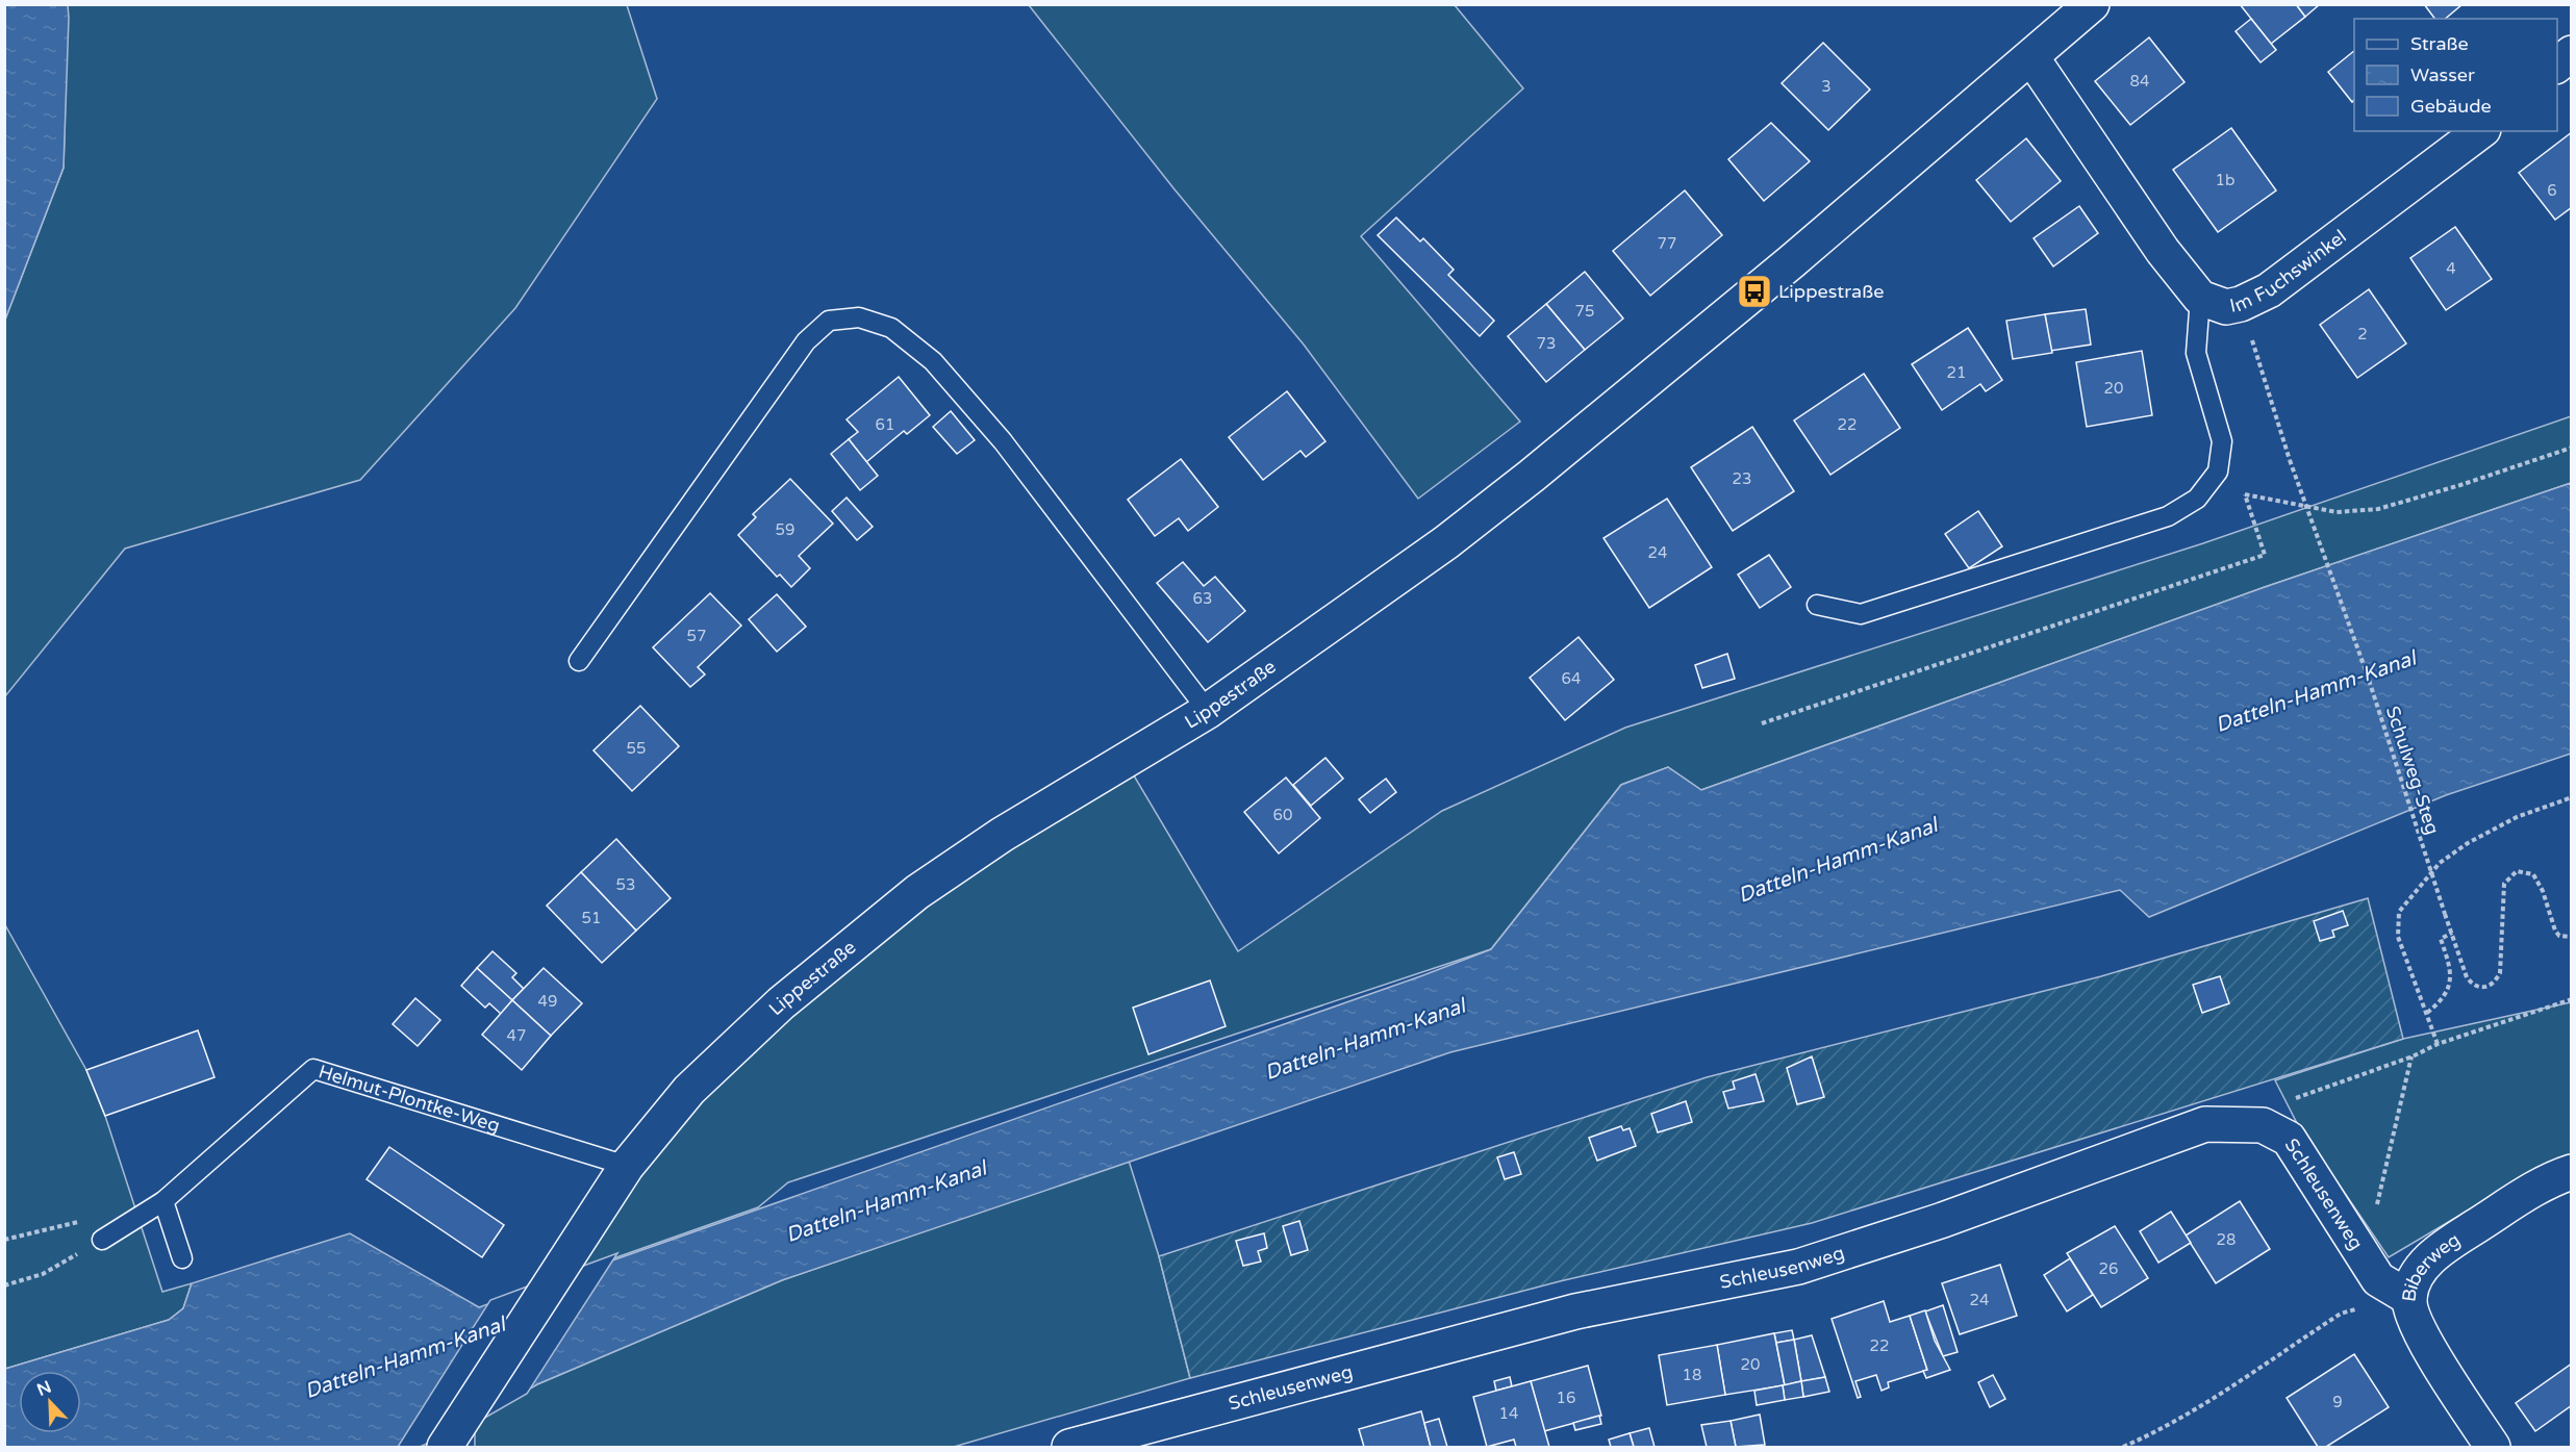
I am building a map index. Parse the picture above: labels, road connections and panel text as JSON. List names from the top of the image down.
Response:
{
  "streets": {
    "street": [
      "Im Fuchswinkel",
      "Lippestraße",
      "Schleusenweg",
      "Biberweg"
    ],
    "lane": ["Helmut-Plontke-Weg"],
    "path": ["Schulweg-Steg"]
  },
  "crossings": [
    ["Im Fuchswinkel", "Lippestraße"],
    ["Lippestraße", "Helmut-Plontke-Weg"],
    ["Schleusenweg", "Biberweg"]
  ],
  "water": ["Datteln-Hamm-Kanal"],
  "places": {
    "bus stop": ["Lippestraße"]
  },
  "house_numbers": [
    "84",
    "3",
    "1b",
    "6",
    "77",
    "4",
    "75",
    "2",
    "73",
    "21",
    "20",
    "61",
    "22",
    "23",
    "59",
    "24",
    "63",
    "57",
    "64",
    "55",
    "60",
    "53",
    "51",
    "49",
    "47",
    "28",
    "26",
    "24",
    "22",
    "20",
    "18",
    "16",
    "9",
    "14"
  ],
  "legend": ["Straße", "Wasser", "Gebäude"],
  "north": "top left"
}
